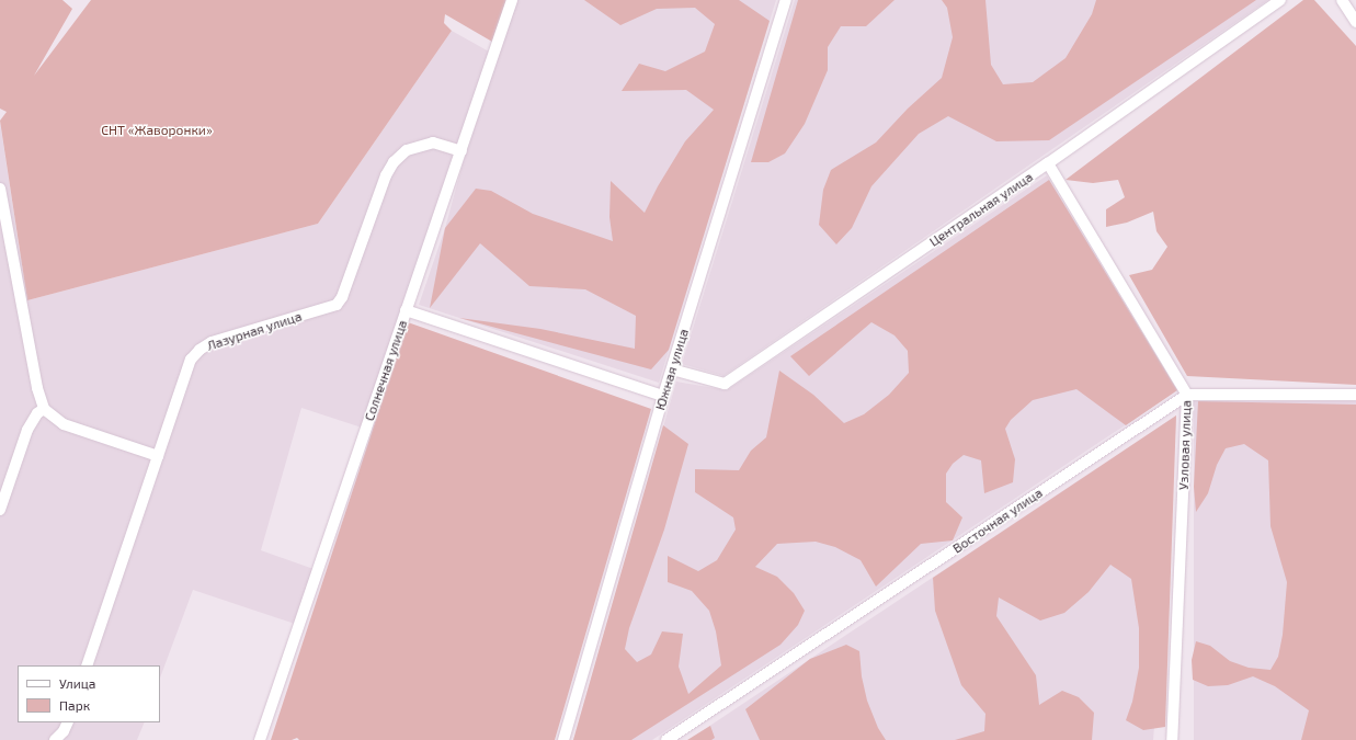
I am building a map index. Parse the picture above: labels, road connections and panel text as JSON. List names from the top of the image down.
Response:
{
  "streets": {
    "street": [
      "Центральная улица",
      "Лазурная улица",
      "Южная улица",
      "Солнечная улица",
      "Узловая улица",
      "Восточная улица"
    ]
  },
  "crossings": [
    ["Центральная улица", "Южная улица"],
    ["Центральная улица", "Узловая улица"],
    ["Лазурная улица", "Солнечная улица"],
    ["Узловая улица", "Восточная улица"]
  ],
  "parks": ["СНТ «Жаворонки»"],
  "legend": ["Улица", "Парк"]
}
